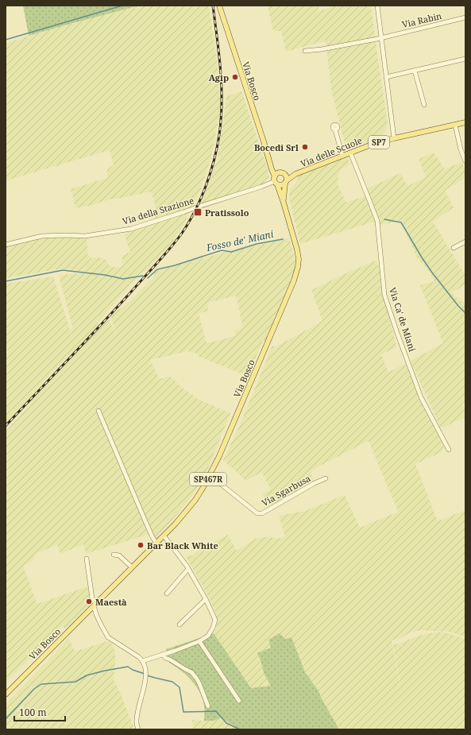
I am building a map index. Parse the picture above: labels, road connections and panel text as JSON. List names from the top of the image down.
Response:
{
  "streets": {
    "main road": [
      "Via Bosco",
      "SP7",
      "Via delle Scuole",
      "SP467R"
    ],
    "street": [
      "Via Rabin",
      "Via della Stazione",
      "Via Ca' de Miani",
      "Via Sgarbusa"
    ]
  },
  "crossings": [
    ["Via Bosco", "Via delle Scuole"],
    ["Via Bosco", "Via della Stazione"],
    ["Via Bosco", "Via Sgarbusa"],
    ["Via delle Scuole", "Via della Stazione"],
    ["Via delle Scuole", "Via Ca' de Miani"]
  ],
  "water": ["Fosso de' Miani"],
  "places": {
    "other": [
      "Agip",
      "Bocedi Srl",
      "Bar Black White",
      "Maestà"
    ],
    "transit": ["Pratissolo"]
  },
  "scale_bar": "100 m"
}
